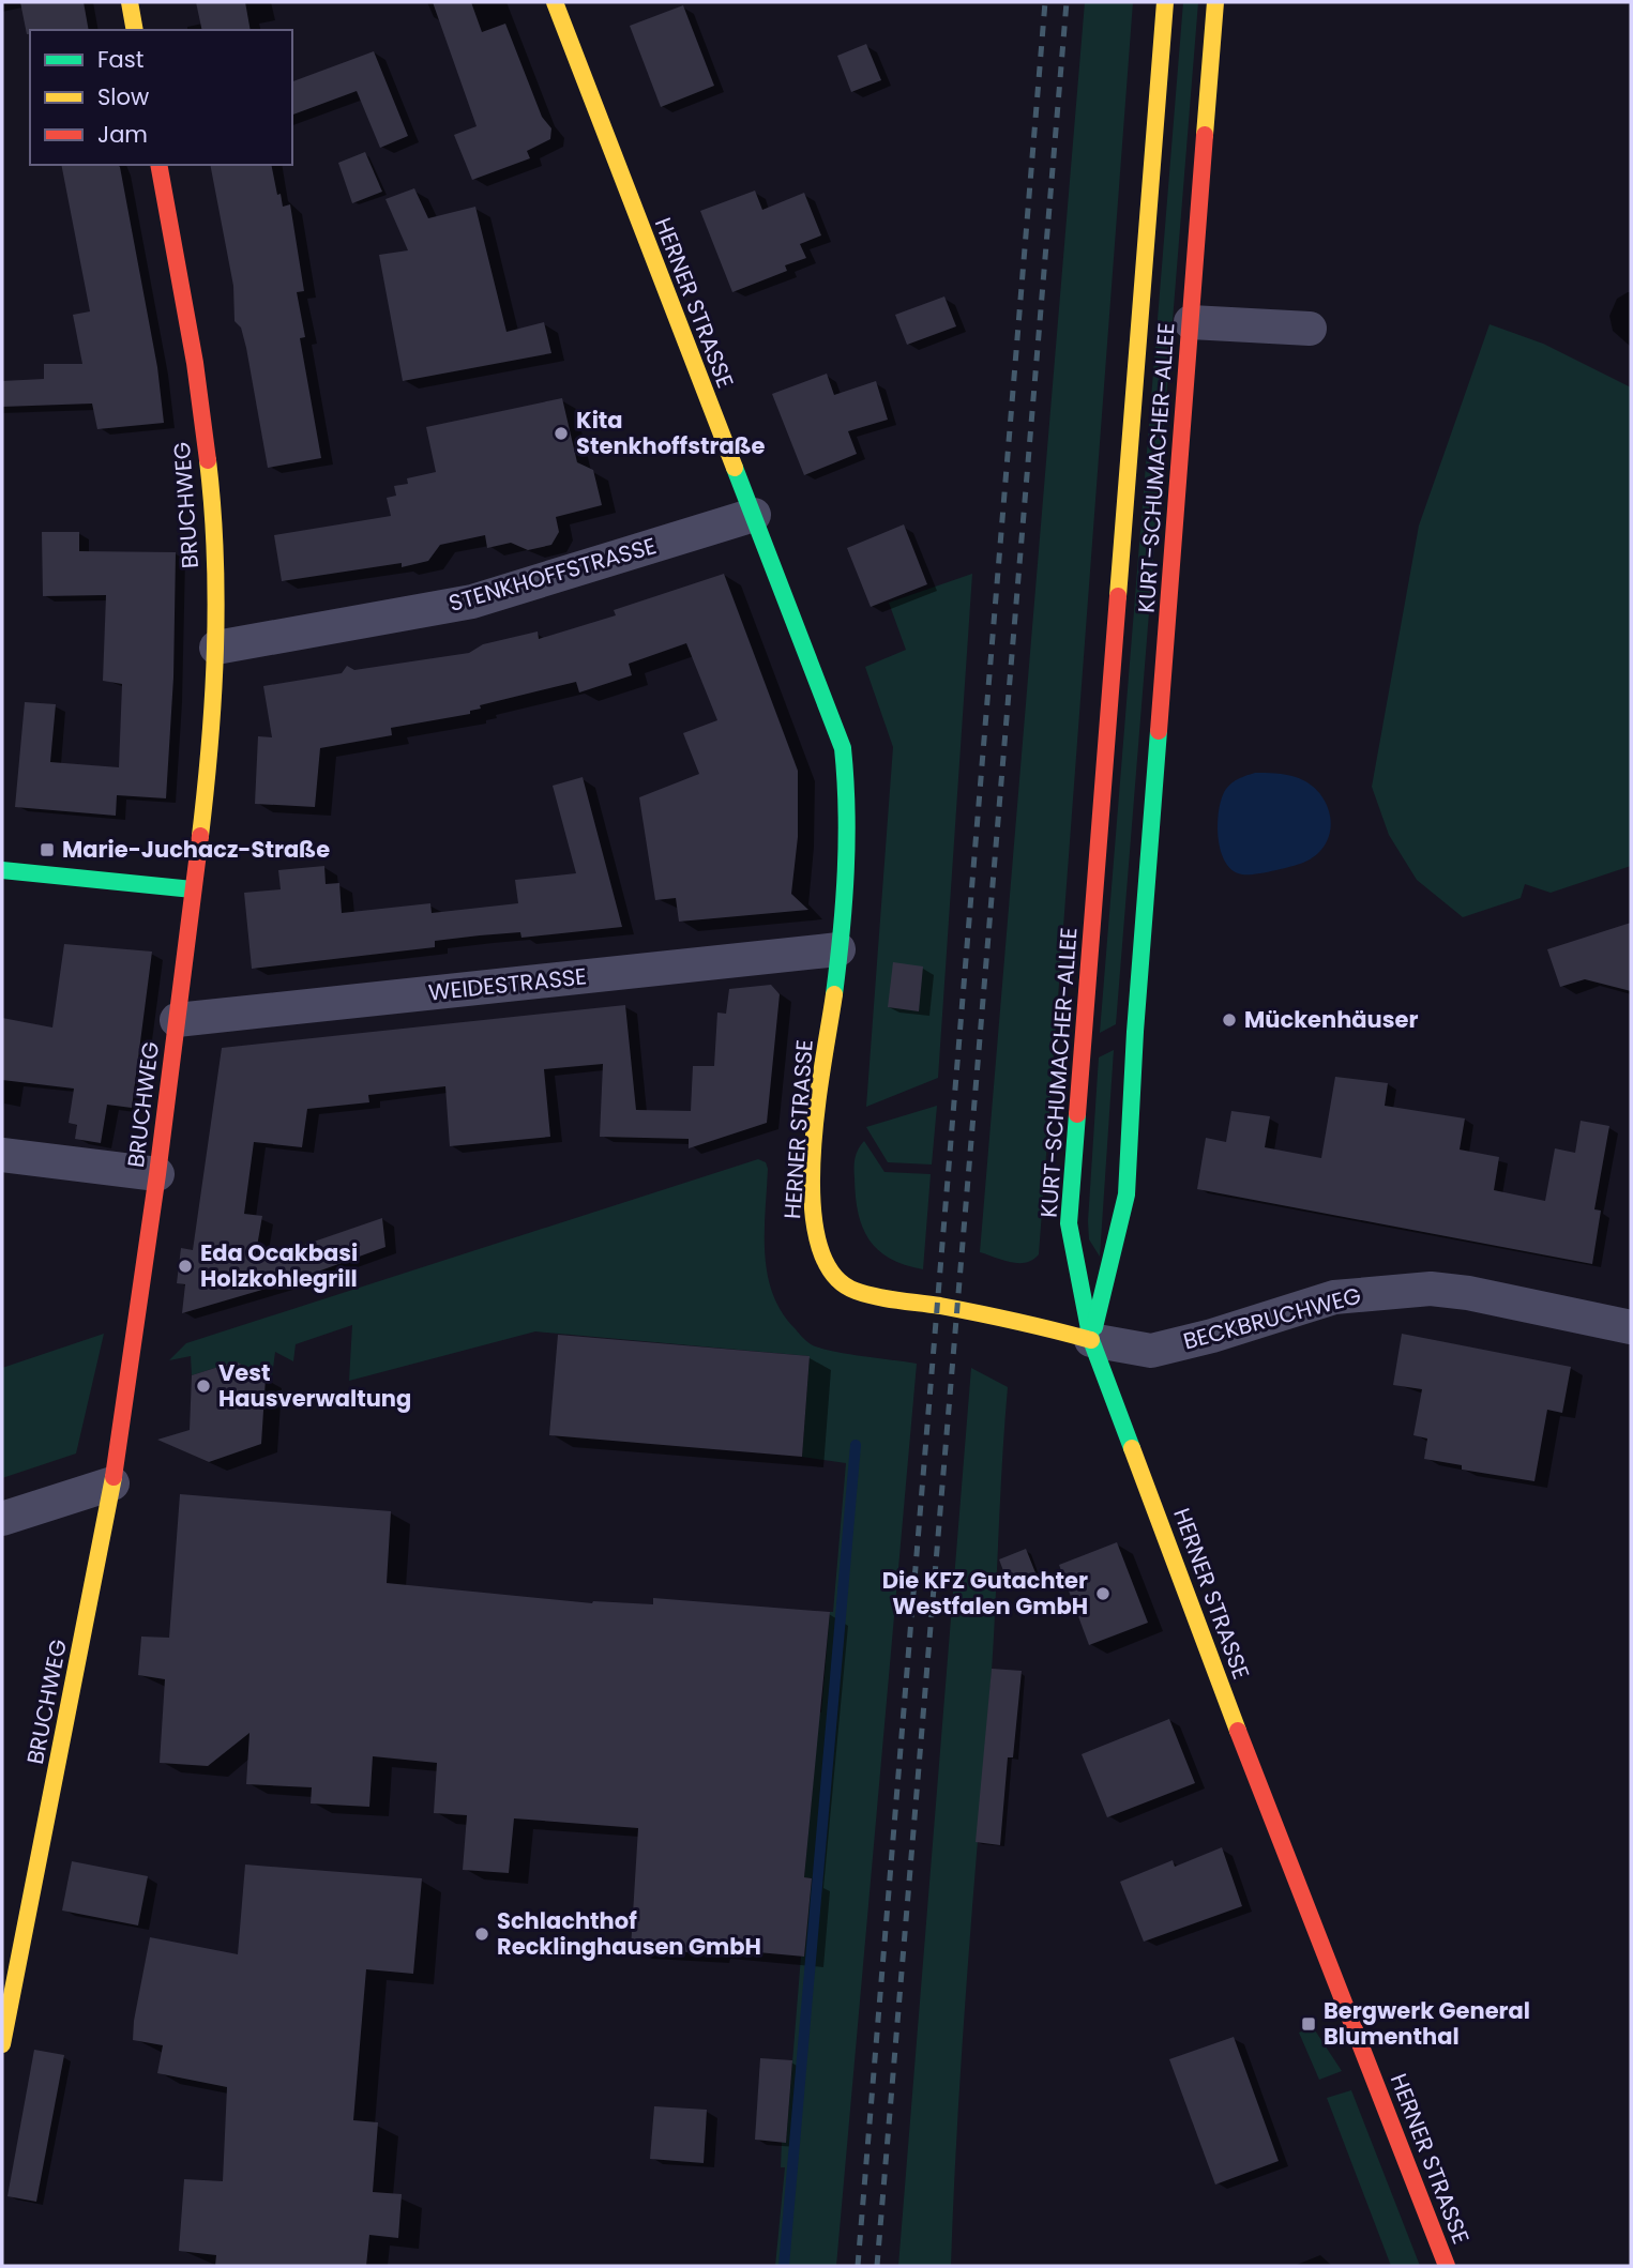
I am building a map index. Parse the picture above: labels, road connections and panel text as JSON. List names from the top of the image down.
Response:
{
  "streets": {
    "main road": ["HERNER STRASSE", "KURT-SCHUMACHER-ALLEE", "BRUCHWEG"],
    "street": ["STENKHOFFSTRASSE", "WEIDESTRASSE", "BECKBRUCHWEG"]
  },
  "crossings": [
    ["HERNER STRASSE", "KURT-SCHUMACHER-ALLEE"],
    ["HERNER STRASSE", "STENKHOFFSTRASSE"],
    ["HERNER STRASSE", "WEIDESTRASSE"],
    ["HERNER STRASSE", "BECKBRUCHWEG"],
    ["KURT-SCHUMACHER-ALLEE", "BECKBRUCHWEG"],
    ["BRUCHWEG", "STENKHOFFSTRASSE"],
    ["BRUCHWEG", "WEIDESTRASSE"]
  ],
  "places": {
    "other": [
      "Kita Stenkhoffstraße",
      "Mückenhäuser",
      "Eda Ocakbasi Holzkohlegrill",
      "Vest Hausverwaltung",
      "Die KFZ Gutachter Westfalen GmbH",
      "Schlachthof Recklinghausen GmbH"
    ],
    "transit": ["Marie-Juchacz-Straße", "Bergwerk General Blumenthal"]
  },
  "legend": ["Fast", "Slow", "Jam"]
}
